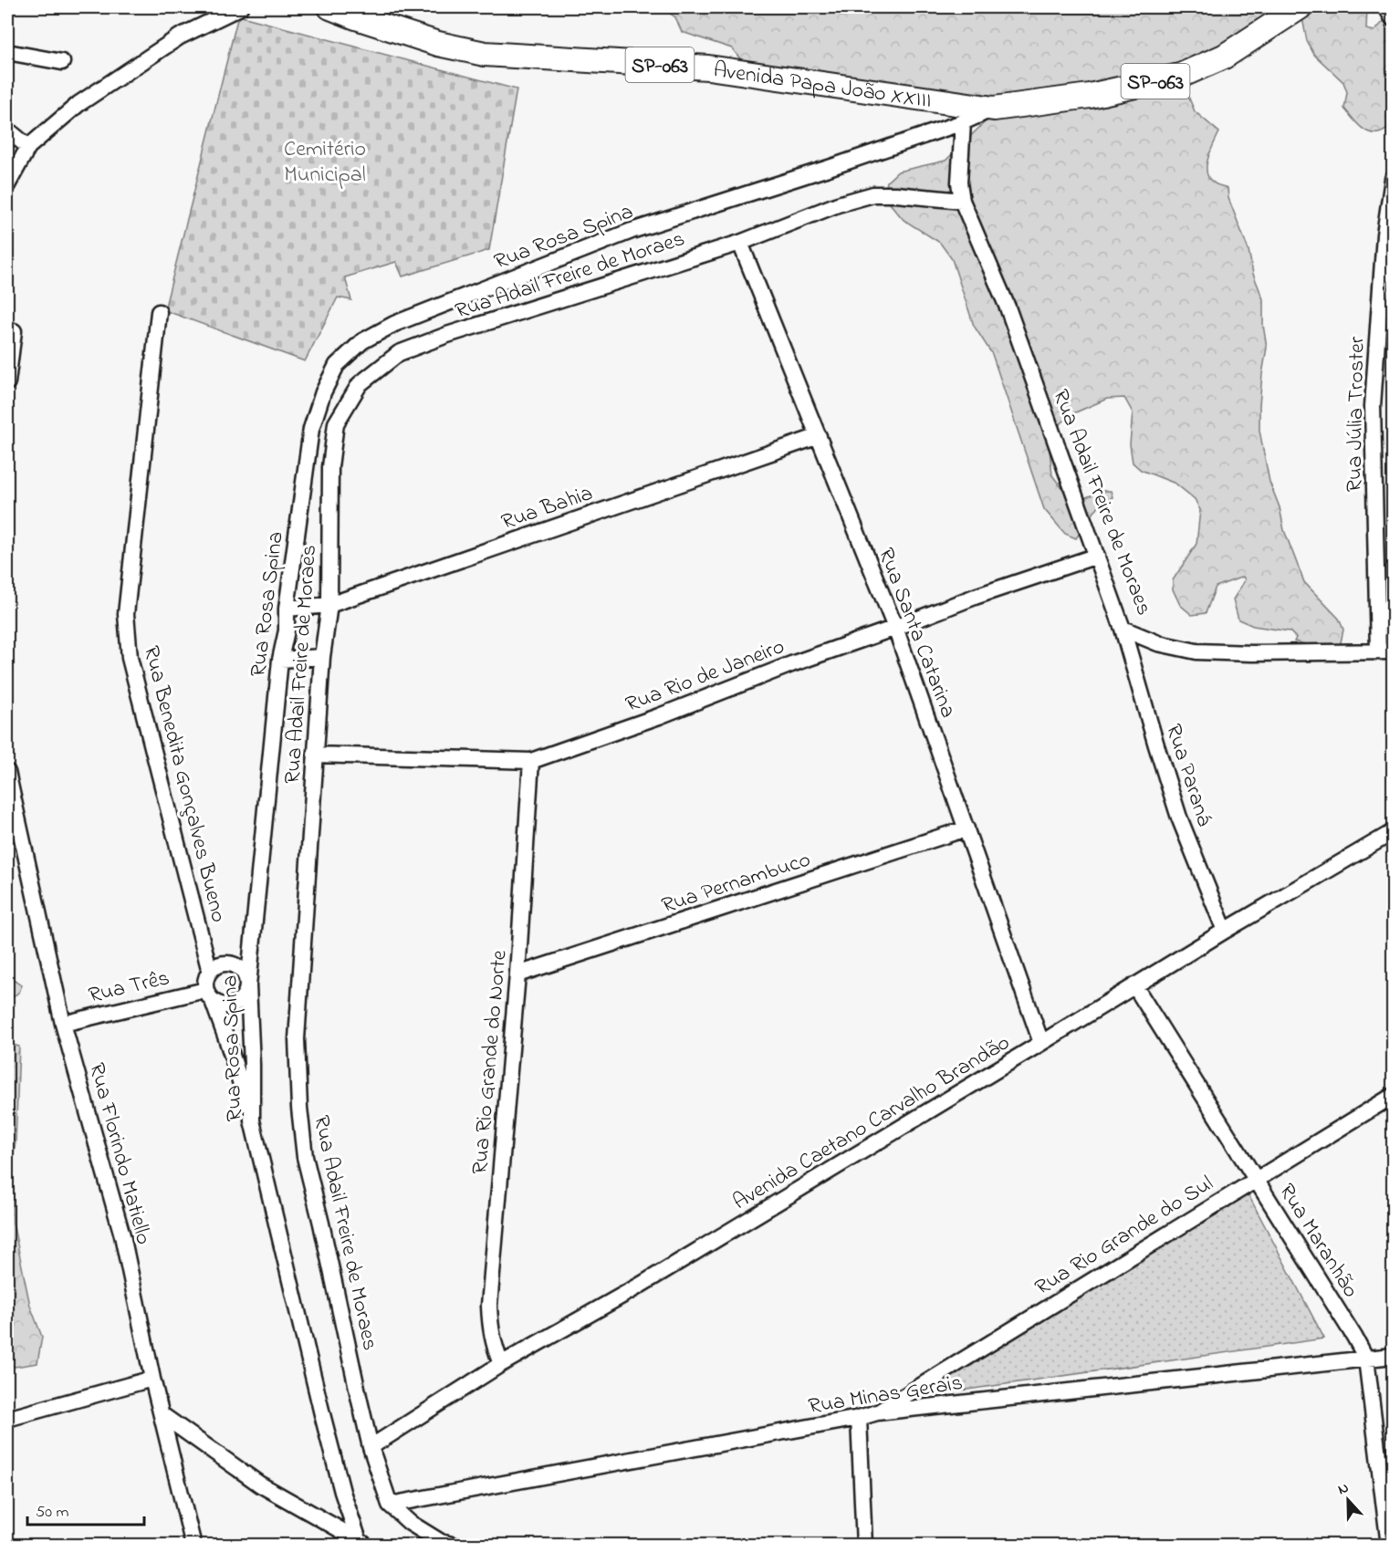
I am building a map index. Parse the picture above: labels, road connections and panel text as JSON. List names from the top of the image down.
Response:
{
  "streets": {
    "main road": ["SP-063", "Avenida Papa João XXIII"],
    "street": [
      "Rua Rosa Spina",
      "Rua Adail Freire de Moraes",
      "Rua Júlia Troster",
      "Rua Bahia",
      "Rua Santa Catarina",
      "Rua Rio de Janeiro",
      "Rua Paraná",
      "Rua Benedita Gonçalves Bueno",
      "Rua Pernambuco",
      "Rua Três",
      "Rua Rio Grande do Norte",
      "Avenida Caetano Carvalho Brandão",
      "Rua Florindo Matiello",
      "Rua Rio Grande do Sul",
      "Rua Maranhão",
      "Rua Minas Gerais"
    ]
  },
  "crossings": [
    ["Avenida Papa João XXIII", "Rua Rosa Spina"],
    ["Rua Rosa Spina", "Rua Adail Freire de Moraes"],
    ["Rua Rosa Spina", "Rua Bahia"],
    ["Rua Rosa Spina", "Rua Benedita Gonçalves Bueno"],
    ["Rua Rosa Spina", "Rua Três"],
    ["Rua Adail Freire de Moraes", "Rua Júlia Troster"],
    ["Rua Adail Freire de Moraes", "Rua Bahia"],
    ["Rua Adail Freire de Moraes", "Rua Santa Catarina"],
    ["Rua Adail Freire de Moraes", "Rua Rio de Janeiro"],
    ["Rua Adail Freire de Moraes", "Rua Paraná"],
    ["Rua Adail Freire de Moraes", "Avenida Caetano Carvalho Brandão"],
    ["Rua Adail Freire de Moraes", "Rua Minas Gerais"],
    ["Rua Bahia", "Rua Santa Catarina"],
    ["Rua Santa Catarina", "Rua Rio de Janeiro"],
    ["Rua Santa Catarina", "Rua Pernambuco"],
    ["Rua Santa Catarina", "Avenida Caetano Carvalho Brandão"],
    ["Rua Rio de Janeiro", "Rua Rio Grande do Norte"],
    ["Rua Paraná", "Avenida Caetano Carvalho Brandão"],
    ["Rua Benedita Gonçalves Bueno", "Rua Três"],
    ["Rua Pernambuco", "Rua Rio Grande do Norte"],
    ["Rua Três", "Rua Florindo Matiello"],
    ["Rua Rio Grande do Norte", "Avenida Caetano Carvalho Brandão"],
    ["Avenida Caetano Carvalho Brandão", "Rua Maranhão"],
    ["Rua Rio Grande do Sul", "Rua Maranhão"],
    ["Rua Rio Grande do Sul", "Rua Minas Gerais"],
    ["Rua Maranhão", "Rua Minas Gerais"]
  ],
  "parks": ["Cemitério Municipal"],
  "scale_bar": "50 m",
  "north": "top"
}
